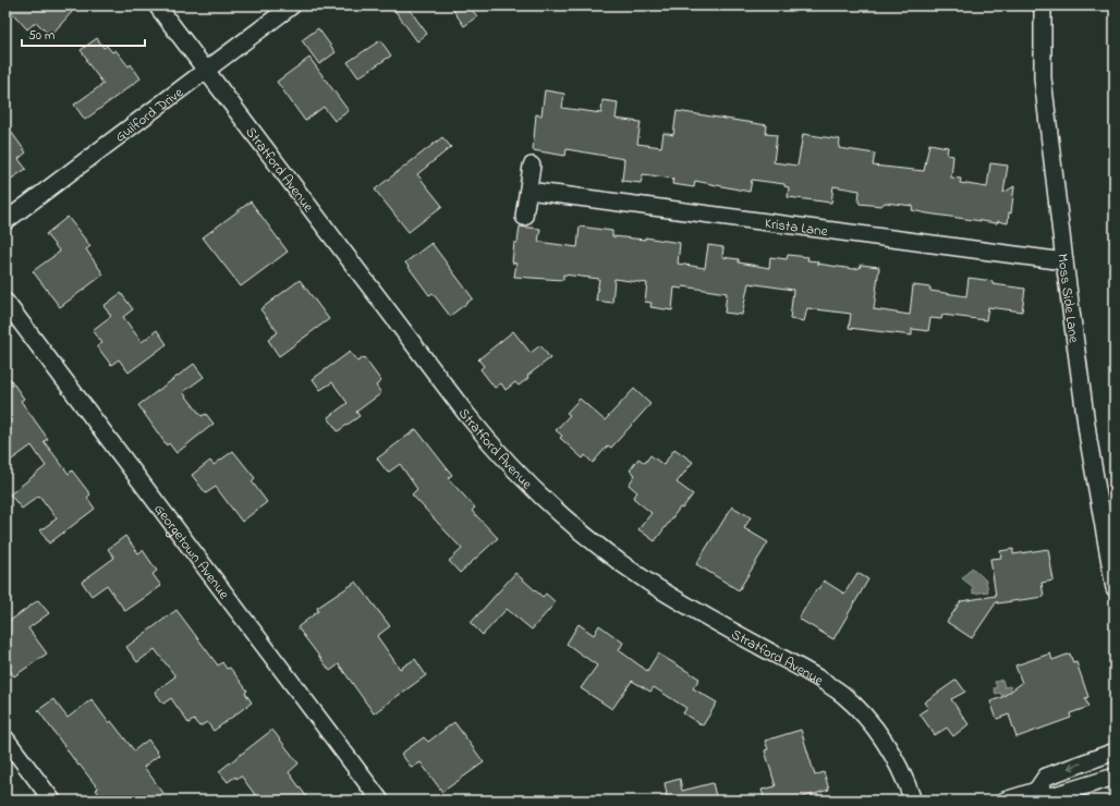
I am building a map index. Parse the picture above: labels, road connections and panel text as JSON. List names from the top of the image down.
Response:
{
  "streets": {
    "street": [
      "Guilford Drive",
      "Stratford Avenue",
      "Krista Lane",
      "Moss Side Lane",
      "Georgetown Avenue"
    ]
  },
  "crossings": [
    ["Guilford Drive", "Stratford Avenue"],
    ["Krista Lane", "Moss Side Lane"]
  ],
  "scale_bar": "50 m"
}
